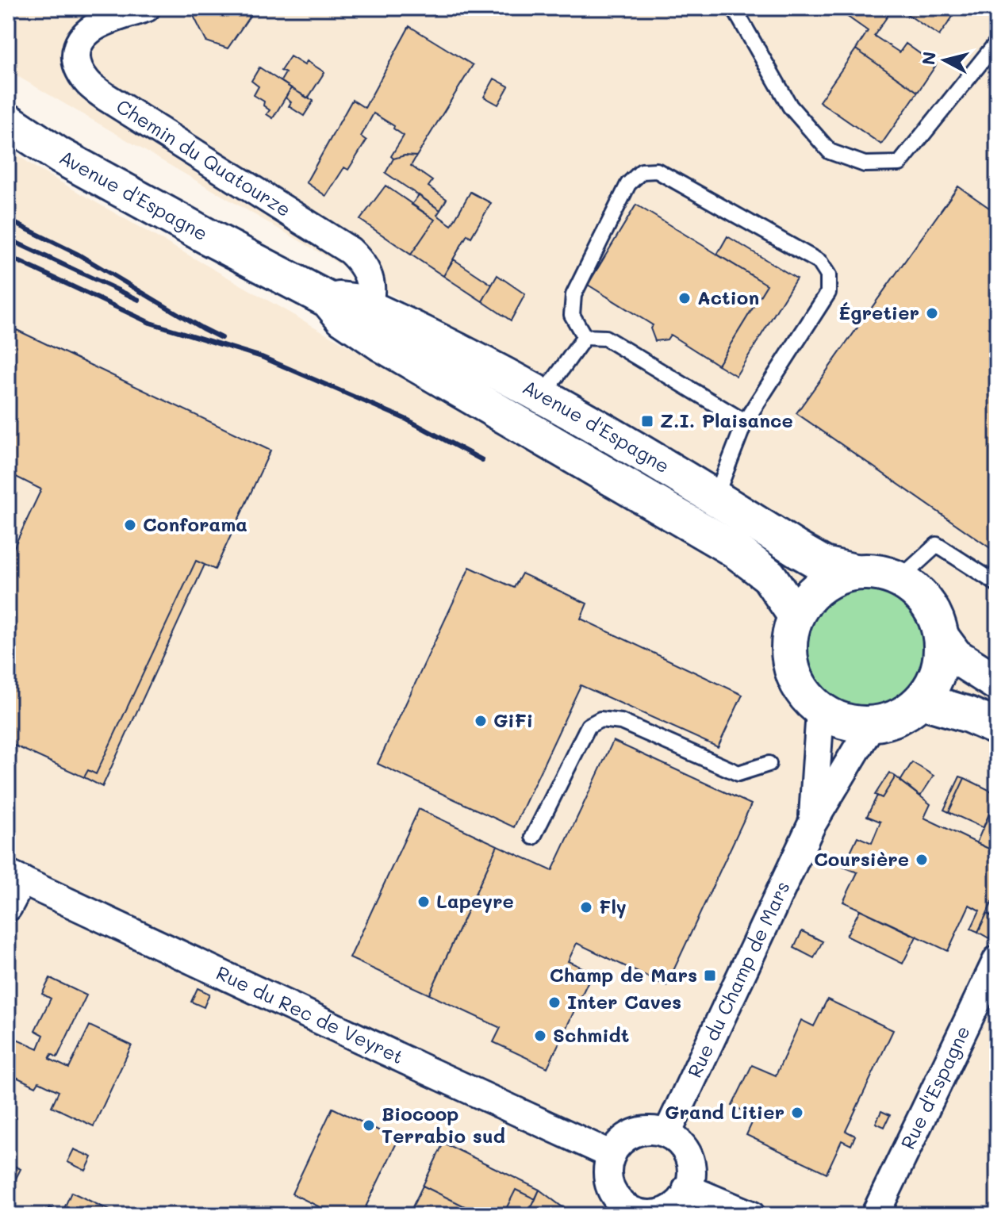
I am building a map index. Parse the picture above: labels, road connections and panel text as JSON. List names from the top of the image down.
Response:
{
  "streets": {
    "main road": ["Avenue d'Espagne"],
    "street": [
      "Chemin du Quatourze",
      "Rue du Champ de Mars",
      "Rue du Rec de Veyret",
      "Rue d'Espagne"
    ]
  },
  "crossings": [
    ["Chemin du Quatourze", "Avenue d'Espagne"],
    ["Avenue d'Espagne", "Rue du Champ de Mars"],
    ["Rue du Champ de Mars", "Rue du Rec de Veyret"]
  ],
  "places": {
    "other": [
      "Action",
      "Égretier",
      "Conforama",
      "GiFi",
      "Coursière",
      "Lapeyre",
      "Fly",
      "Inter Caves",
      "Schmidt",
      "Grand Litier",
      "Biocoop Terrabio sud"
    ],
    "transit": ["Z.I. Plaisance", "Champ de Mars"]
  },
  "north": "left"
}
